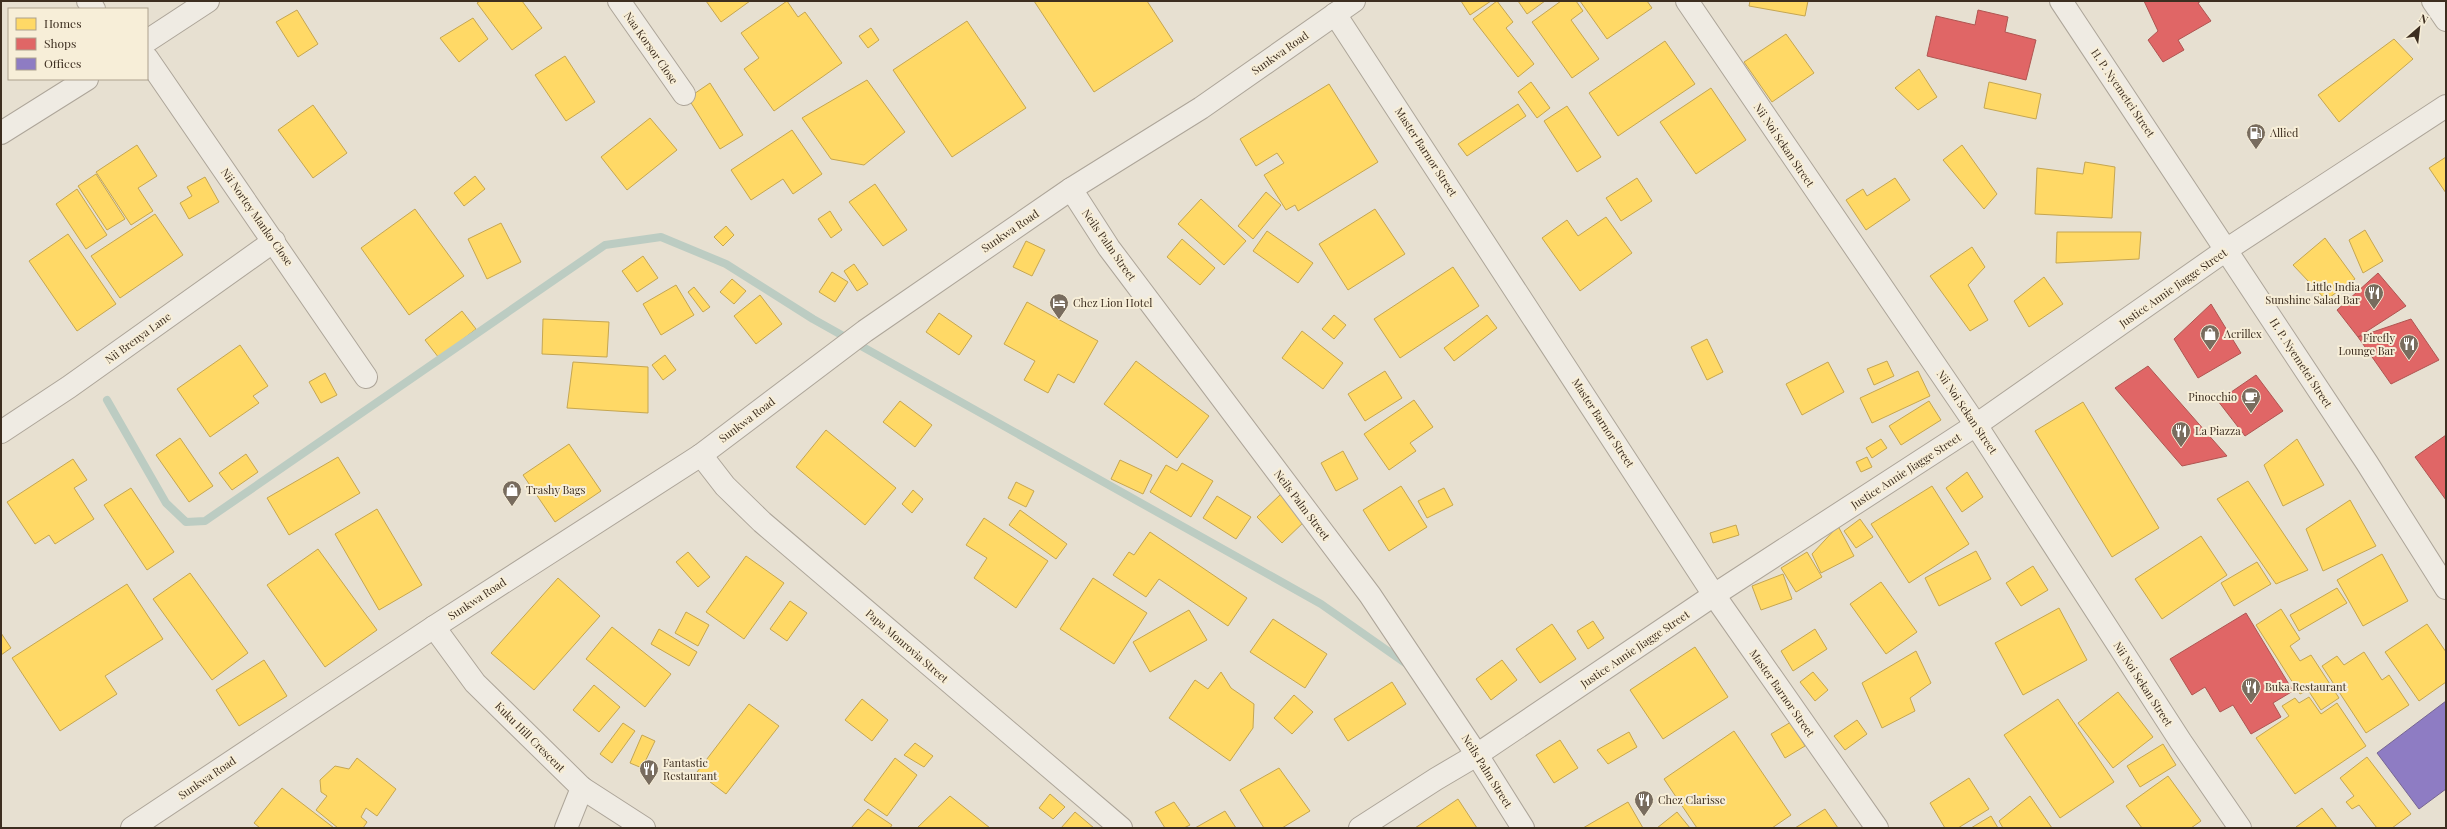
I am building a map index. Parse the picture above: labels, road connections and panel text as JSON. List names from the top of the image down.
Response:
{
  "streets": {
    "street": [
      "Naa Korsor Close",
      "Sunkwa Road",
      "H. P. Nyemetei Street",
      "Nii Noi Sekan Street",
      "Master Barnor Street",
      "Nii Nortey Manko Close",
      "Neils Palm Street",
      "Justice Annie Jiagge Street",
      "Nii Brenya Lane",
      "Papa Monrovia Street",
      "Kuku Hill Crescent"
    ]
  },
  "crossings": [
    ["Sunkwa Road", "Master Barnor Street"],
    ["Sunkwa Road", "Neils Palm Street"],
    ["Sunkwa Road", "Papa Monrovia Street"],
    ["Sunkwa Road", "Kuku Hill Crescent"],
    ["H. P. Nyemetei Street", "Justice Annie Jiagge Street"],
    ["Nii Noi Sekan Street", "Justice Annie Jiagge Street"],
    ["Master Barnor Street", "Justice Annie Jiagge Street"],
    ["Nii Nortey Manko Close", "Nii Brenya Lane"],
    ["Neils Palm Street", "Justice Annie Jiagge Street"]
  ],
  "places": {
    "fuel station": ["Allied"],
    "restaurant": [
      "Little India Sunshine Salad Bar",
      "Firefly Lounge Bar",
      "La Piazza",
      "Buka Restaurant",
      "Fantastic Restaurant",
      "Chez Clarisse"
    ],
    "hotel": ["Chez Lion Hotel"],
    "shop": ["Acrillex", "Trashy Bags"],
    "cafe": ["Pinocchio"]
  },
  "legend": ["Homes", "Shops", "Offices"],
  "north": "top right"
}
